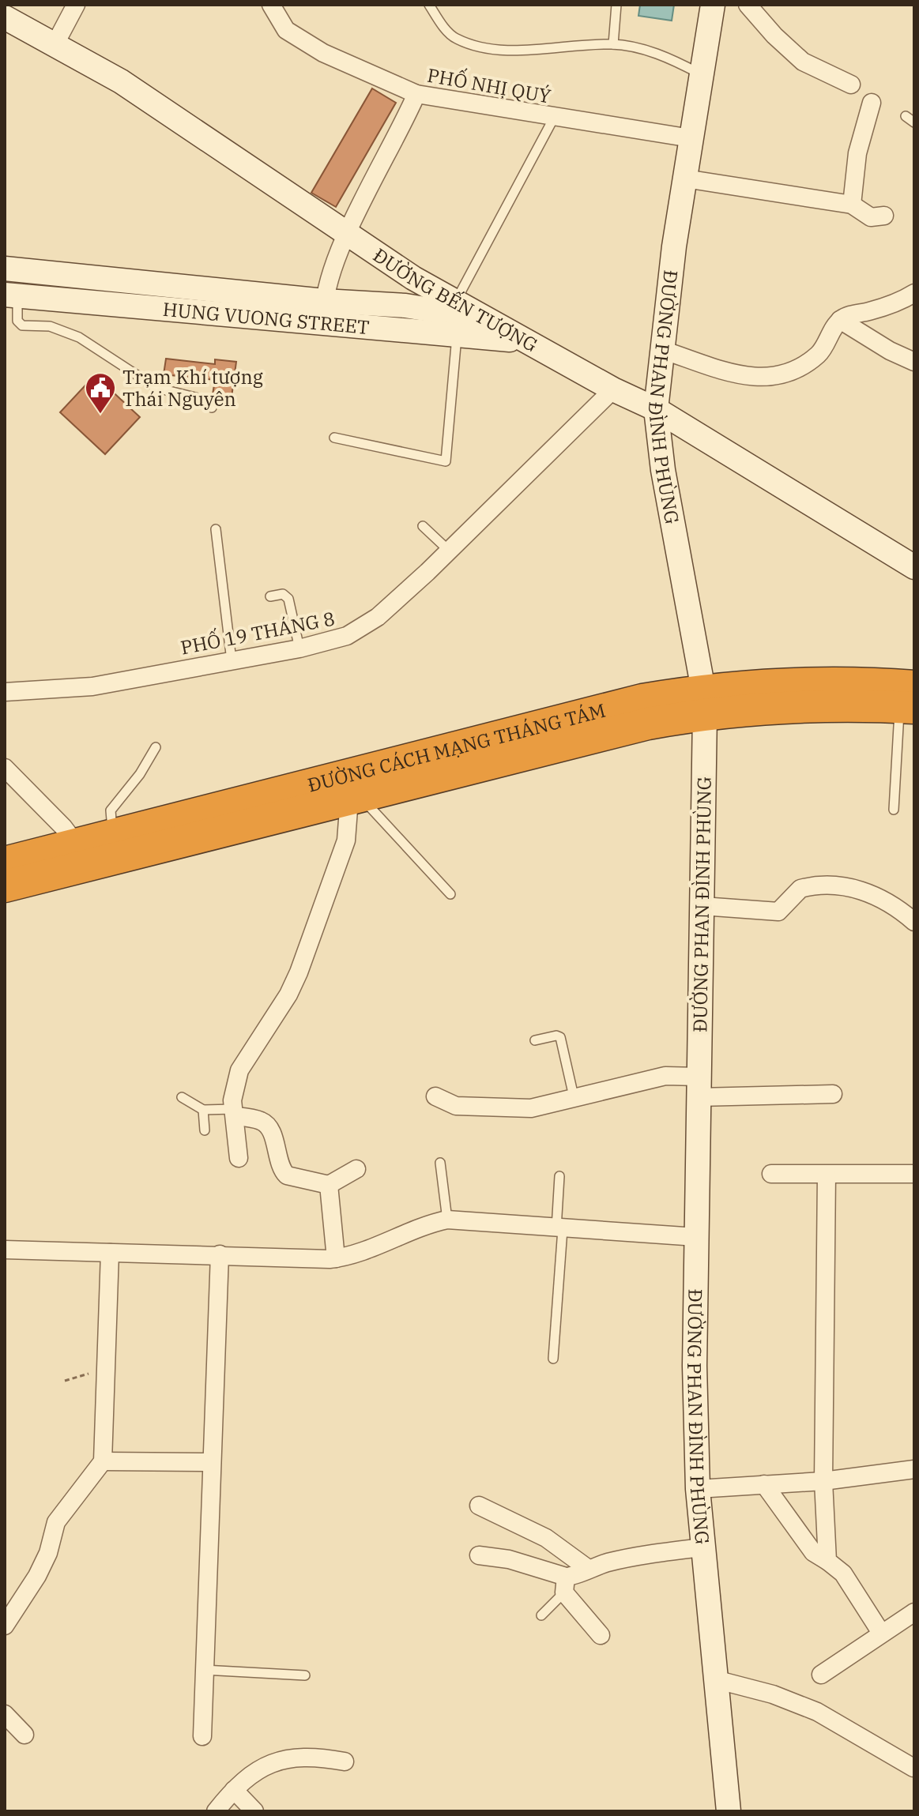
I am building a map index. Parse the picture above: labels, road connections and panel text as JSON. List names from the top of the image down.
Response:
{
  "streets": {
    "highway": ["ĐƯỜNG CÁCH MẠNG THÁNG TÁM"],
    "street": [
      "PHỐ NHỊ QUÝ",
      "ĐƯỜNG BẾN TƯỢNG",
      "HUNG VUONG STREET",
      "ĐƯỜNG PHAN ĐÌNH PHÙNG",
      "PHỐ 19 THÁNG 8"
    ]
  },
  "crossings": [
    ["PHỐ NHỊ QUÝ", "ĐƯỜNG PHAN ĐÌNH PHÙNG"],
    ["ĐƯỜNG BẾN TƯỢNG", "HUNG VUONG STREET"],
    ["ĐƯỜNG BẾN TƯỢNG", "ĐƯỜNG PHAN ĐÌNH PHÙNG"],
    ["ĐƯỜNG BẾN TƯỢNG", "PHỐ 19 THÁNG 8"],
    ["ĐƯỜNG PHAN ĐÌNH PHÙNG", "ĐƯỜNG CÁCH MẠNG THÁNG TÁM"]
  ],
  "places": {
    "public building": ["Trạm Khí tượng Thái Nguyên"]
  }
}
